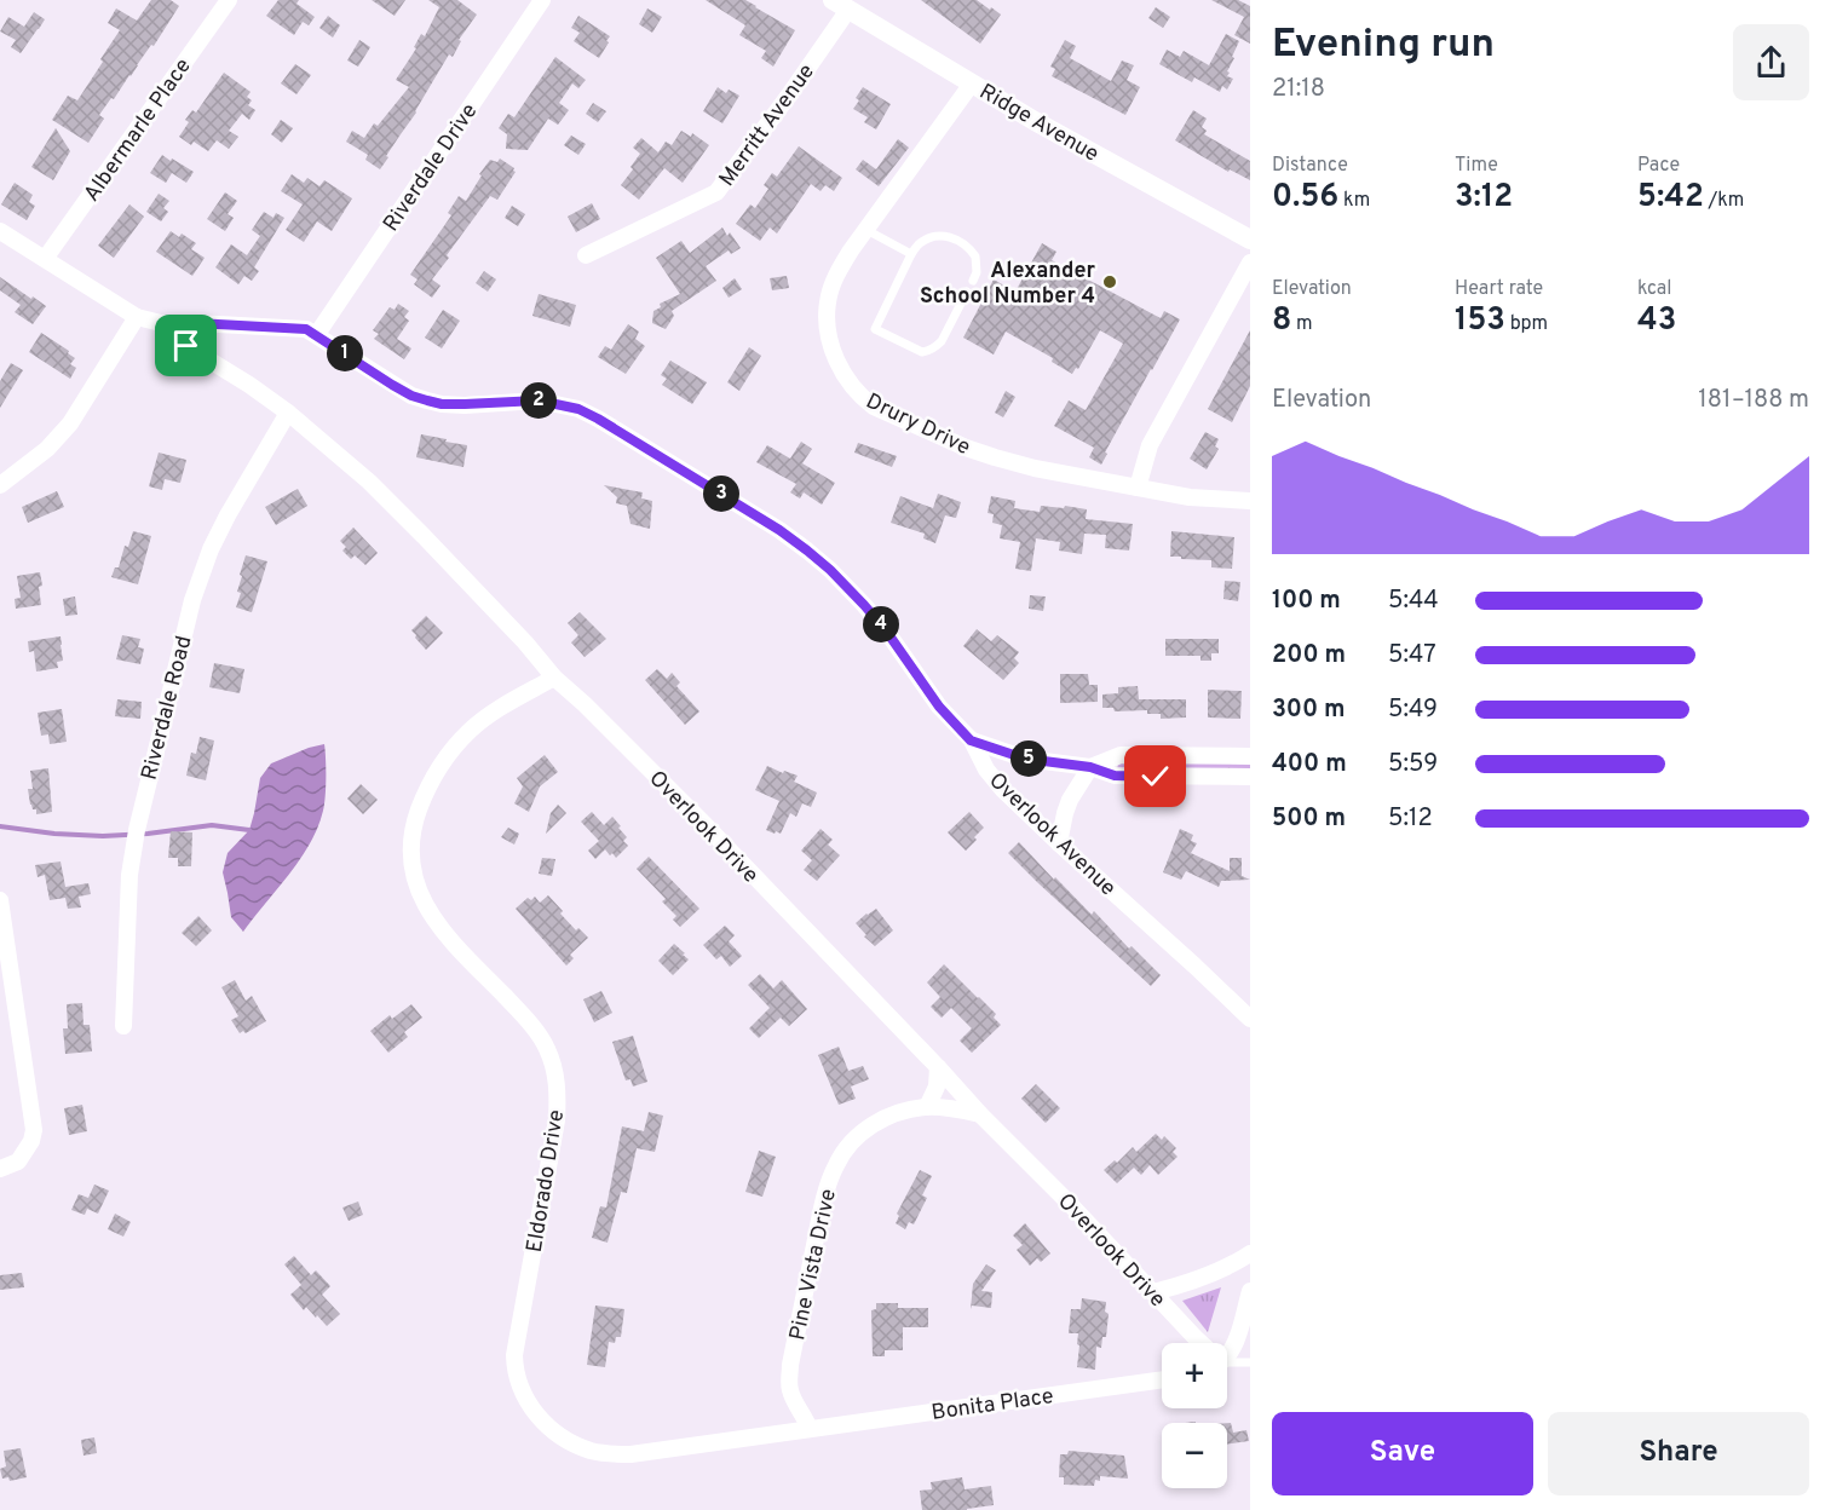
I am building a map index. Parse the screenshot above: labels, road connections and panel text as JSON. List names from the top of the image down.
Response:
{
  "streets": {
    "street": [
      "Ridge Avenue",
      "Merritt Avenue",
      "Albermarle Place",
      "Riverdale Drive",
      "Drury Drive",
      "Riverdale Road",
      "Overlook Drive",
      "Overlook Avenue",
      "Eldorado Drive",
      "Pine Vista Drive",
      "Bonita Place"
    ]
  },
  "crossings": [
    ["Ridge Avenue", "Merritt Avenue"],
    ["Ridge Avenue", "Drury Drive"],
    ["Albermarle Place", "Overlook Avenue"],
    ["Riverdale Drive", "Overlook Avenue"],
    ["Riverdale Road", "Overlook Drive"],
    ["Overlook Drive", "Overlook Avenue"],
    ["Overlook Drive", "Eldorado Drive"],
    ["Overlook Drive", "Pine Vista Drive"],
    ["Eldorado Drive", "Pine Vista Drive"],
    ["Eldorado Drive", "Bonita Place"],
    ["Pine Vista Drive", "Bonita Place"]
  ],
  "places": ["Alexander School Number 4"],
  "page": {
    "heading": ["Evening run", "21:18"],
    "stats": [
      ["Distance", "0.56 km"],
      ["Time", "3:12"],
      ["Pace", "5:42 /km"],
      ["Elevation", "8 m"],
      ["Heart rate", "153 bpm"],
      ["kcal", "43"]
    ],
    "pins": [
      "1",
      "2",
      "3",
      "4",
      "5"
    ],
    "chart": ["Elevation", "181–188 m"],
    "list": [
      {
        "name": "100 m",
        "note": "5:44"
      },
      {
        "name": "200 m",
        "note": "5:47"
      },
      {
        "name": "300 m",
        "note": "5:49"
      },
      {
        "name": "400 m",
        "note": "5:59"
      },
      {
        "name": "500 m",
        "note": "5:12"
      }
    ],
    "map_buttons": ["+", "−"],
    "buttons": ["Save", "Share"]
  }
}
